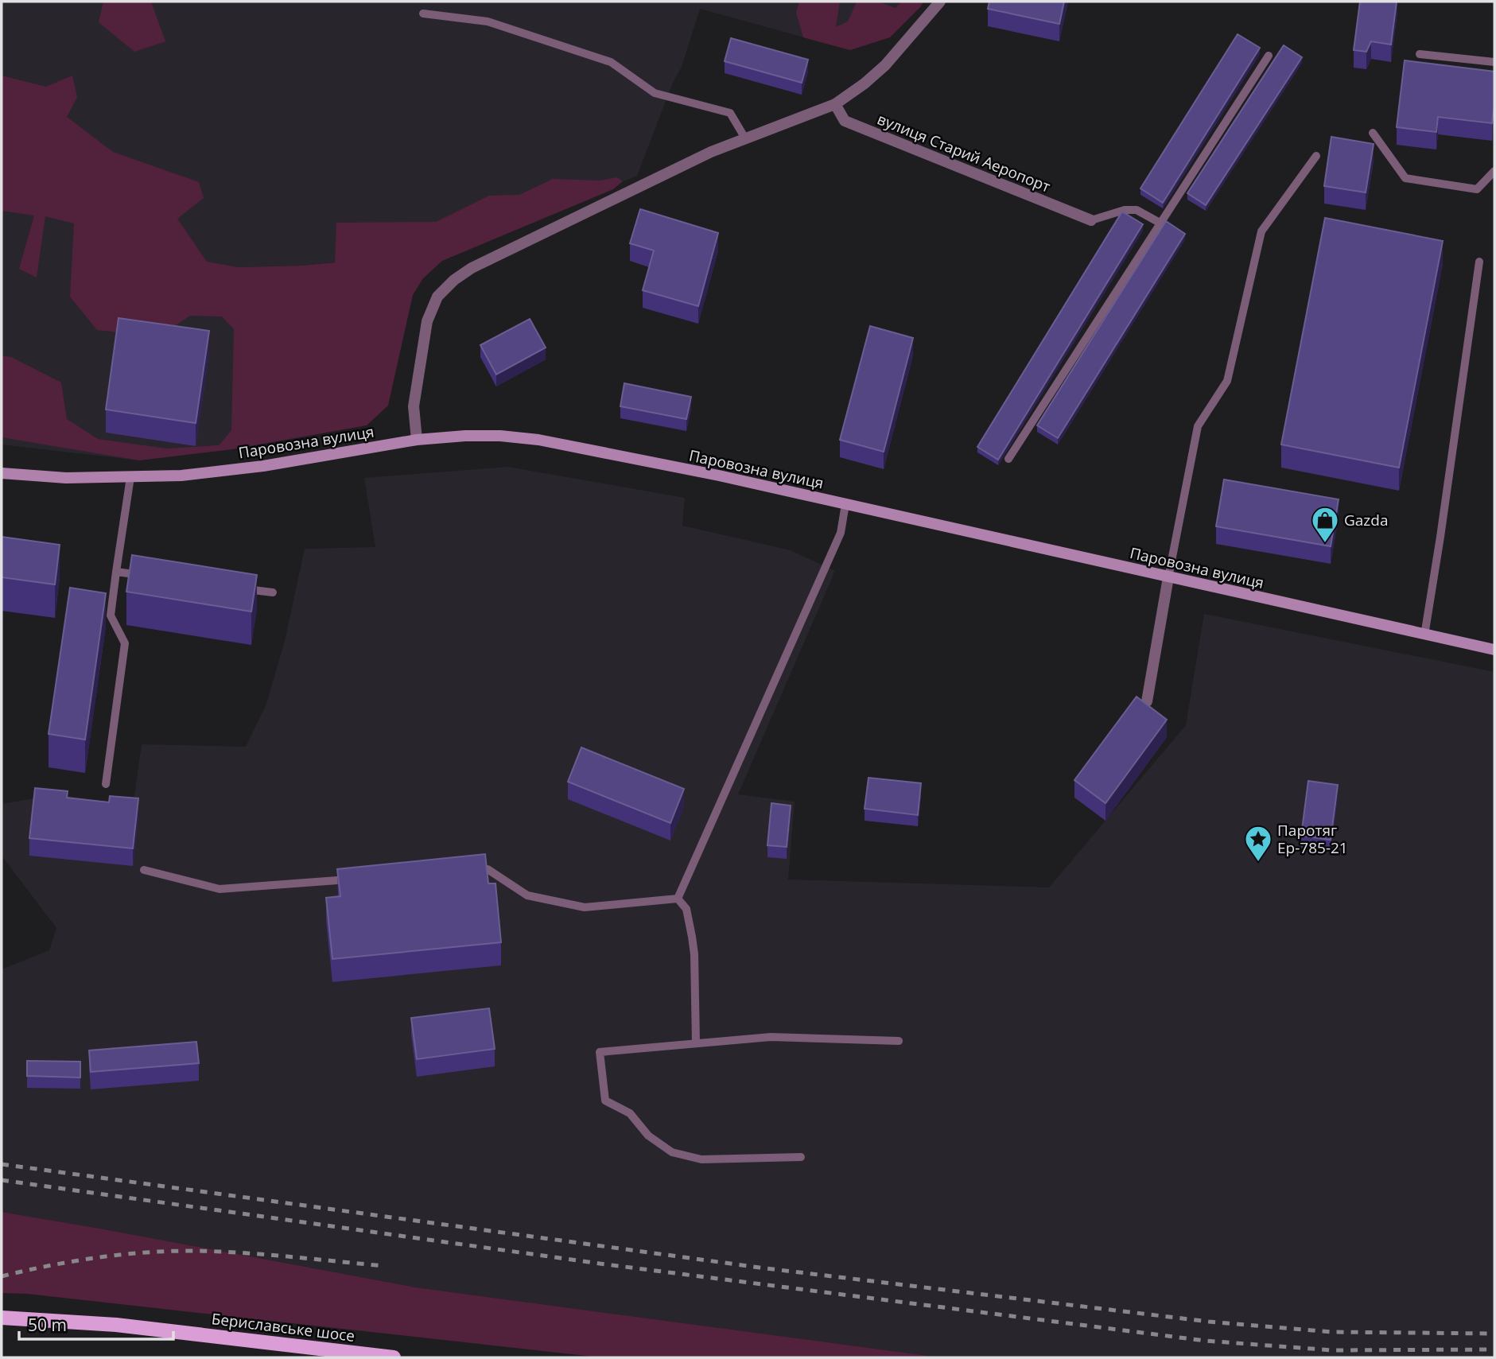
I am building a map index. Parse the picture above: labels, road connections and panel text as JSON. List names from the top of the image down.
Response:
{
  "streets": {
    "main road": ["Паровозна вулиця", "Бериславське шосе"],
    "street": ["вулиця Старий Аеропорт"]
  },
  "places": {
    "shop": ["Gazda"],
    "place": ["Паротяг Ер-785-21"]
  },
  "scale_bar": "50 m"
}
